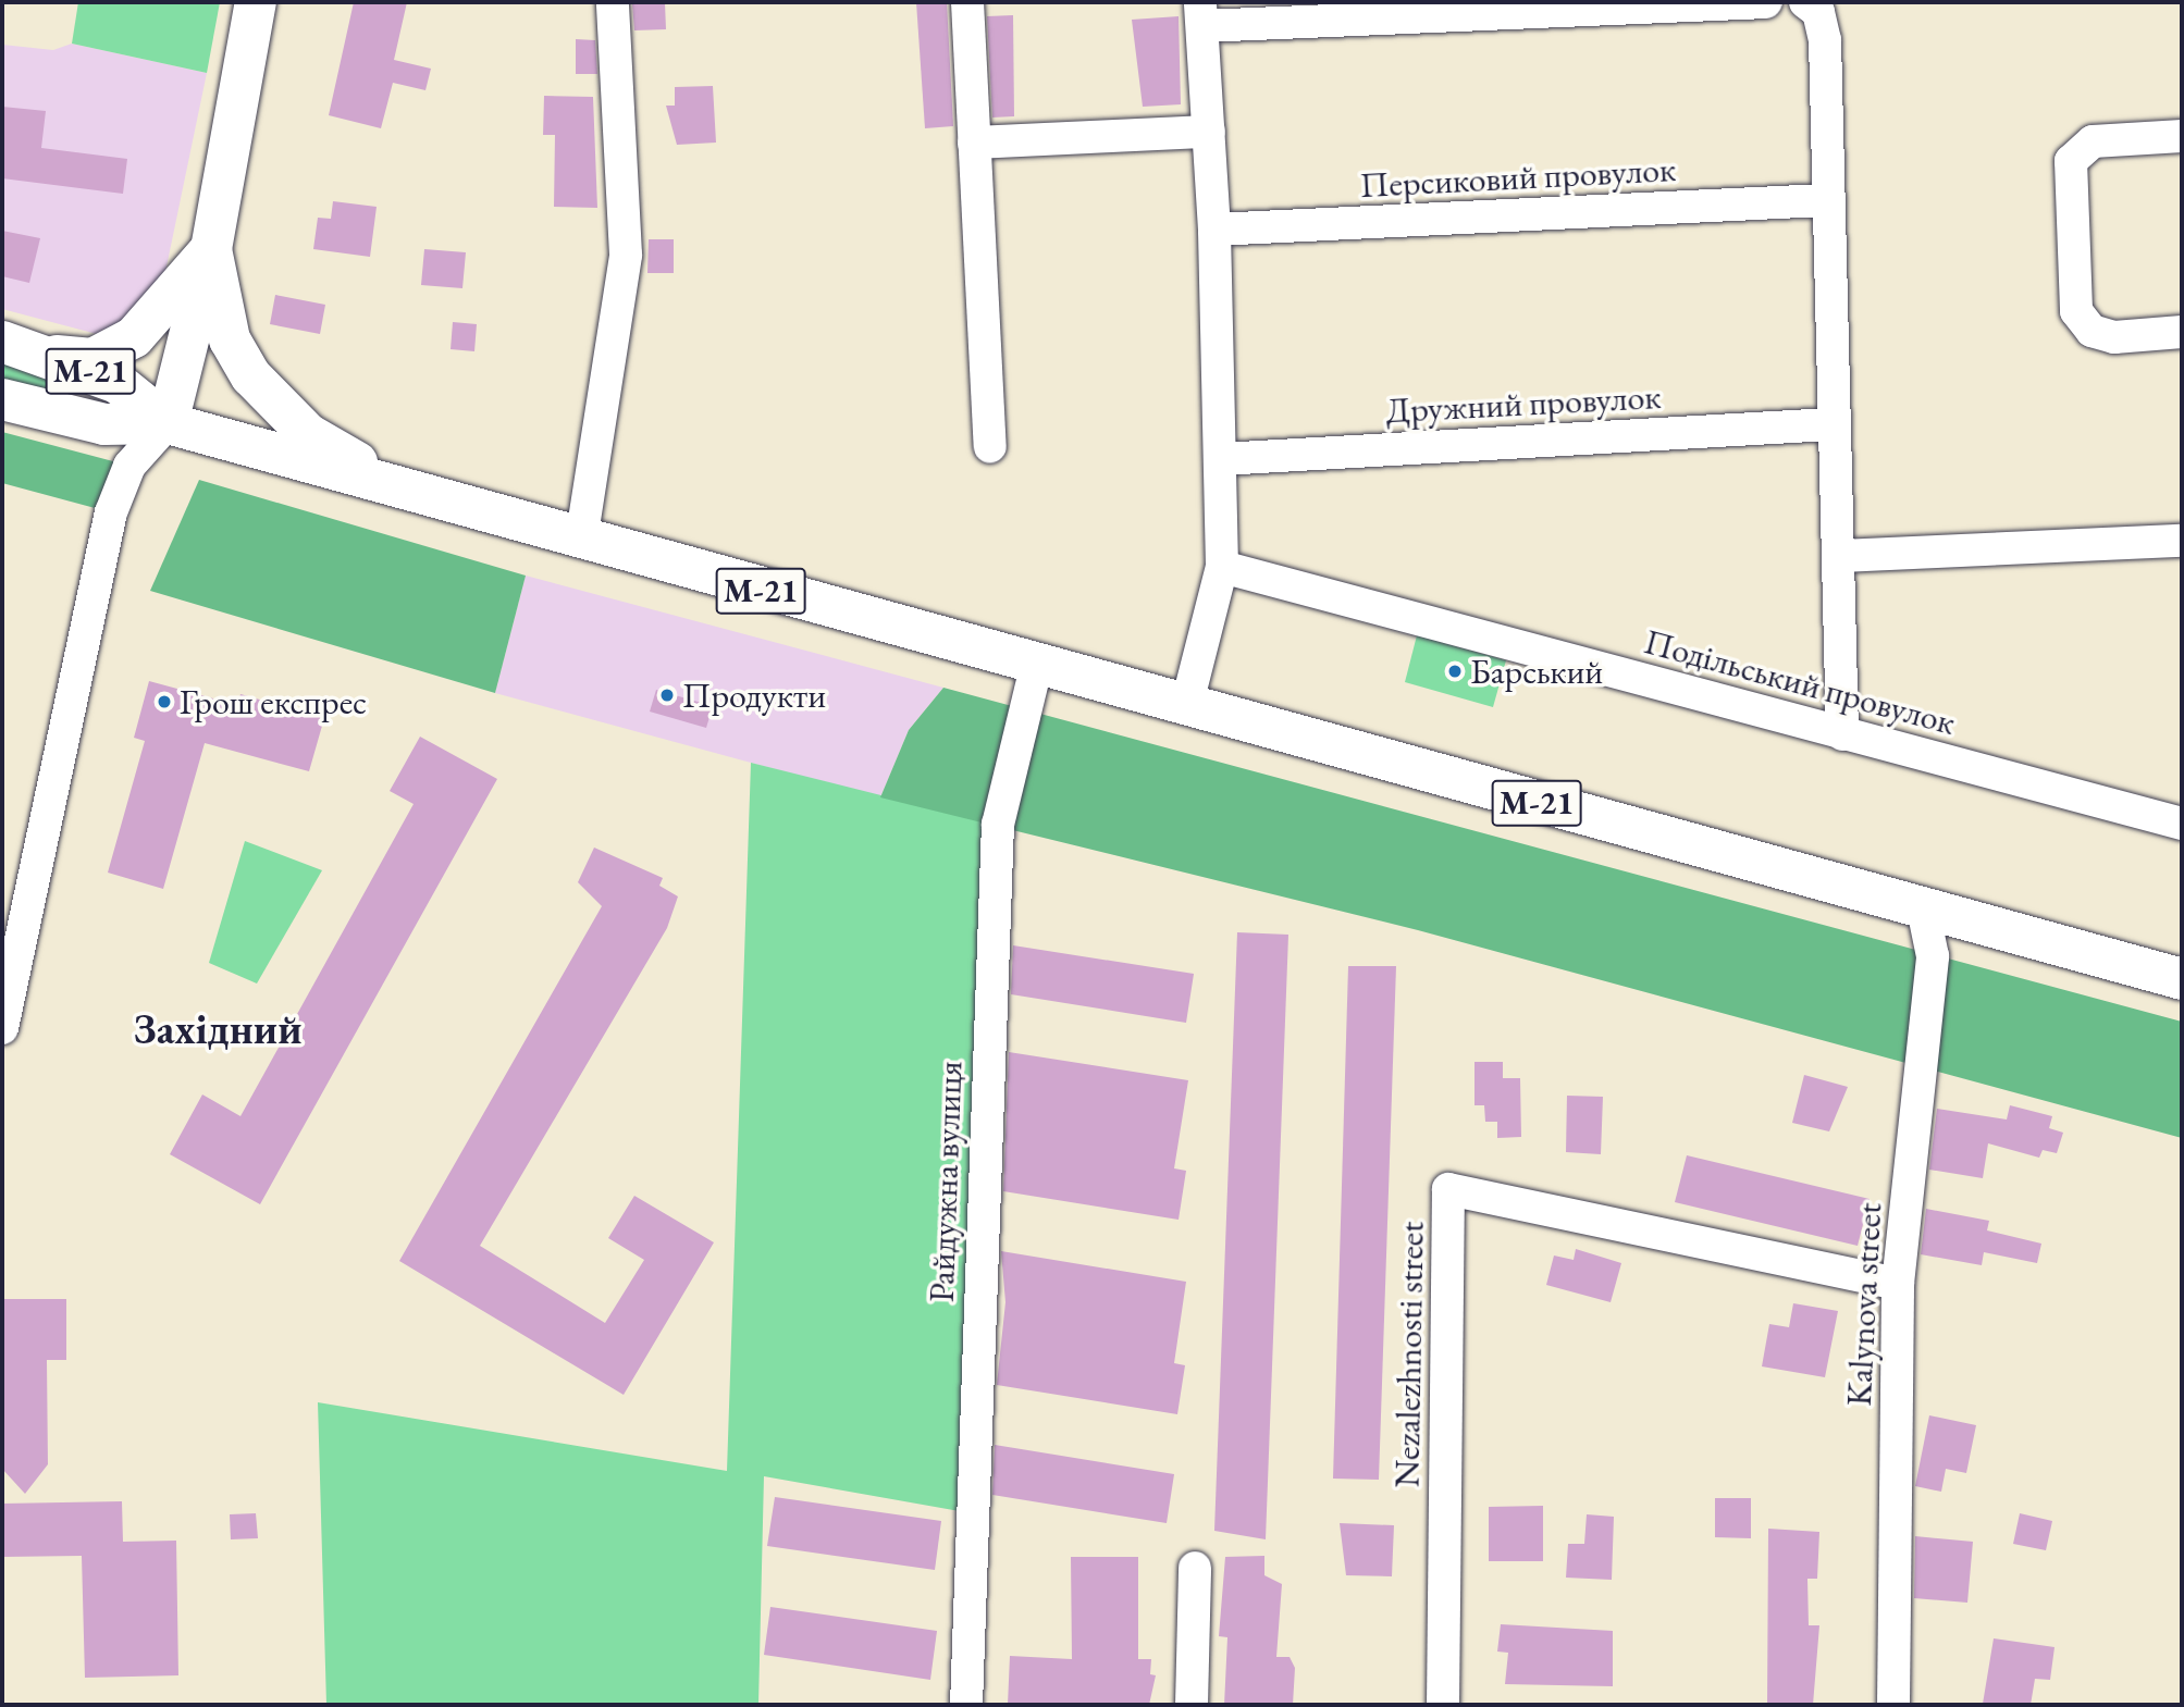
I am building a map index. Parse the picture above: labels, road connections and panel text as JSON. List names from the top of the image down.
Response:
{
  "streets": {
    "main road": ["М-21"],
    "street": [
      "Персиковий провулок",
      "Дружний провулок",
      "Подільський провулок",
      "Райдужна вулиця",
      "Kalynova street",
      "Nezalezhnosti street"
    ]
  },
  "crossings": [
    ["М-21", "Райдужна вулиця"],
    ["М-21", "Kalynova street"],
    ["Kalynova street", "Nezalezhnosti street"]
  ],
  "districts": ["Західний"],
  "places": ["Барський", "Продукти", "Грош експрес"]
}
